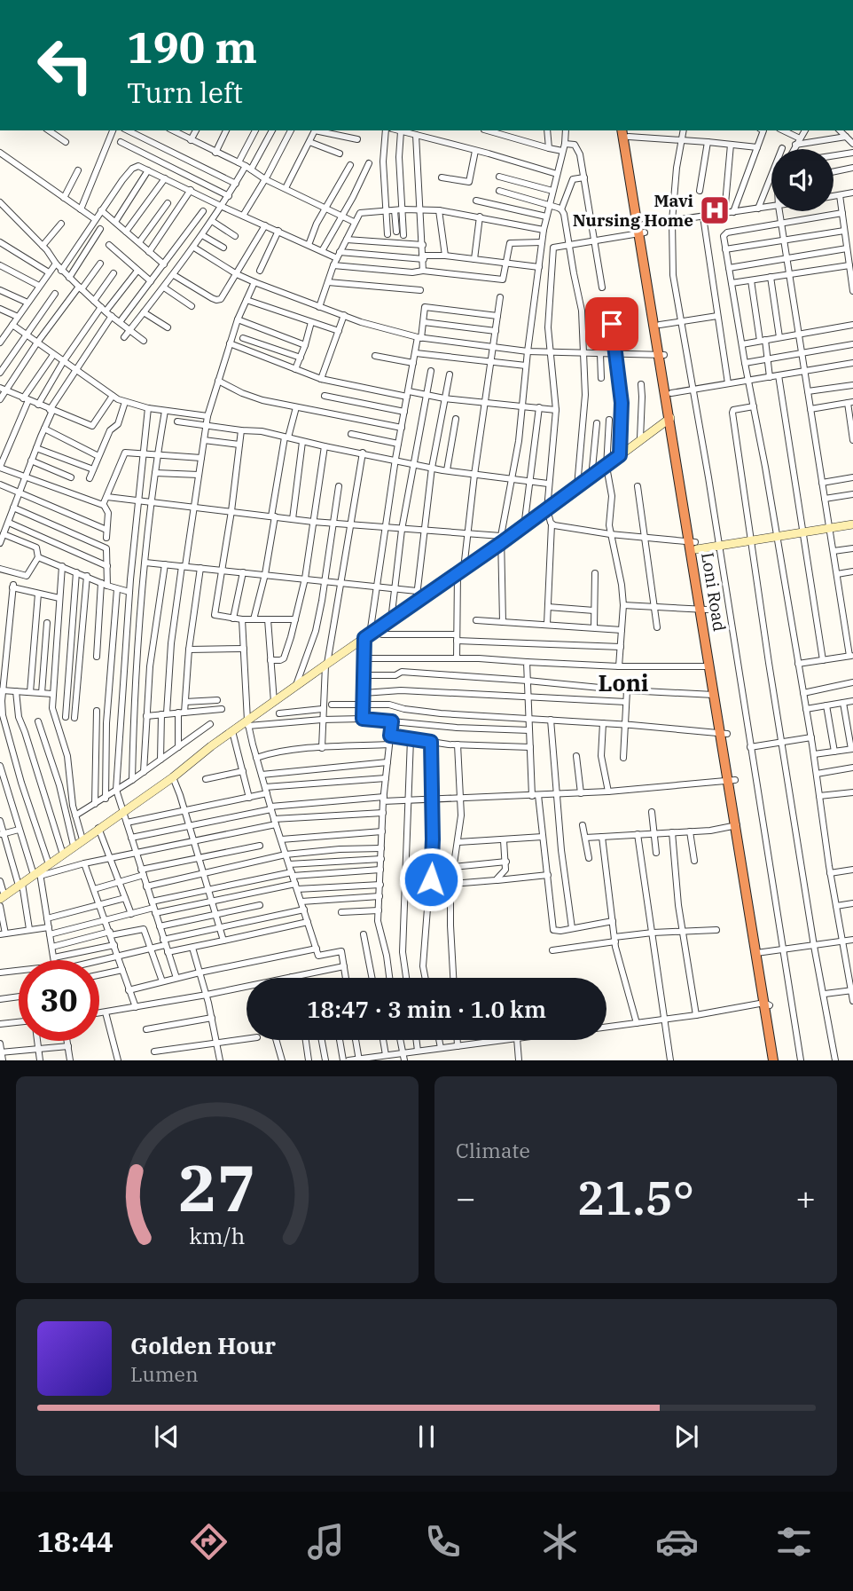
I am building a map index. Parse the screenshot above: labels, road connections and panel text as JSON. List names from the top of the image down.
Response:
{
  "streets": {
    "highway": ["Loni Road"]
  },
  "districts": ["Loni"],
  "places": {
    "hospital": ["Mavi Nursing Home"]
  },
  "page": {
    "turn": ["190 m", "Turn left"],
    "limit": "30",
    "trip": "18:47 · 3 min · 1.0 km",
    "tile": "Climate",
    "heat": ["−", "21.5°", "+"],
    "song": ["Golden Hour", "Lumen"],
    "tabs": "18:44",
    "gauge": ["27", "km/h"]
  }
}
